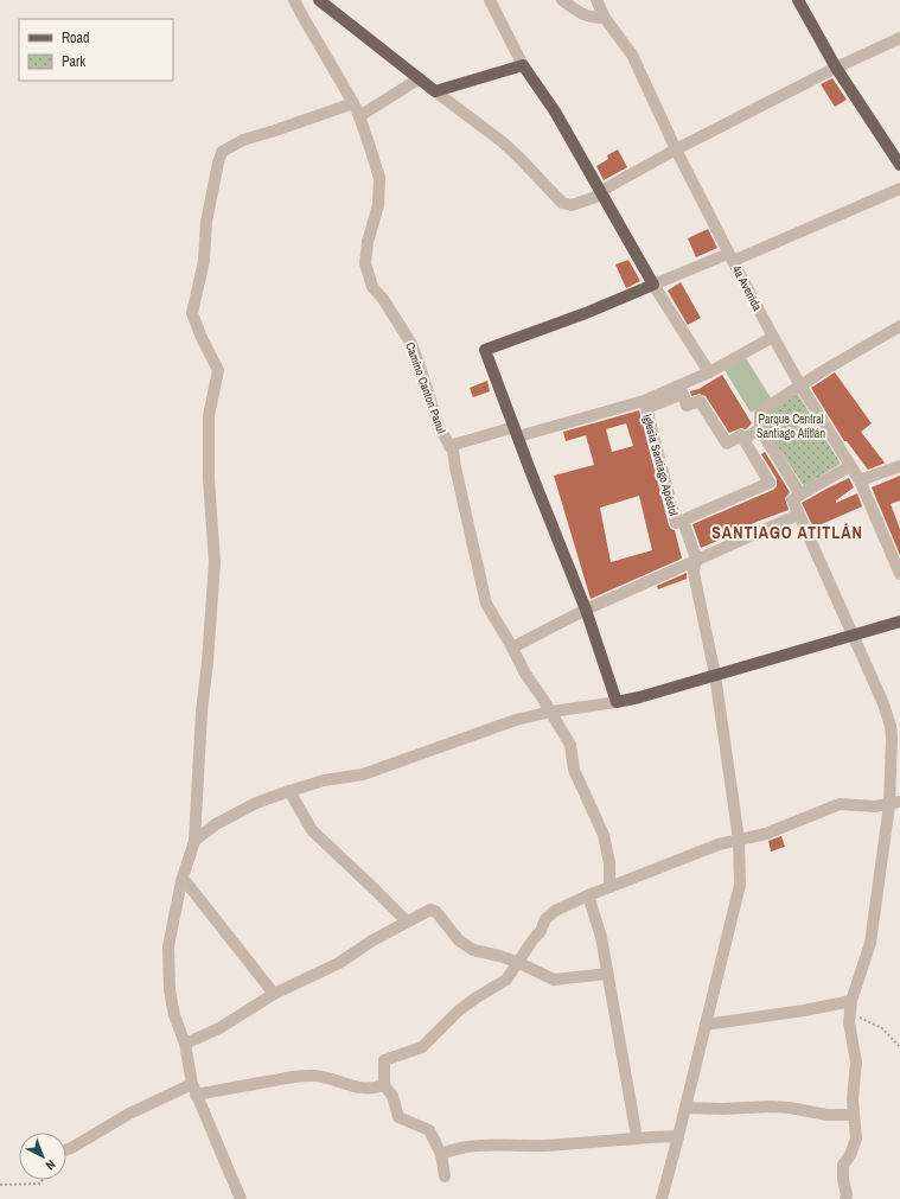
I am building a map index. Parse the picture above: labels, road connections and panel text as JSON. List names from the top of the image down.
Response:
{
  "streets": {
    "street": ["4a Avenida", "Camino Canton Panul", "Iglesia Santiago Apóstol"]
  },
  "districts": ["SANTIAGO ATITLÁN"],
  "parks": ["Parque Central Santiago Atitlán"],
  "legend": ["Road", "Park"],
  "north": "bottom right"
}
